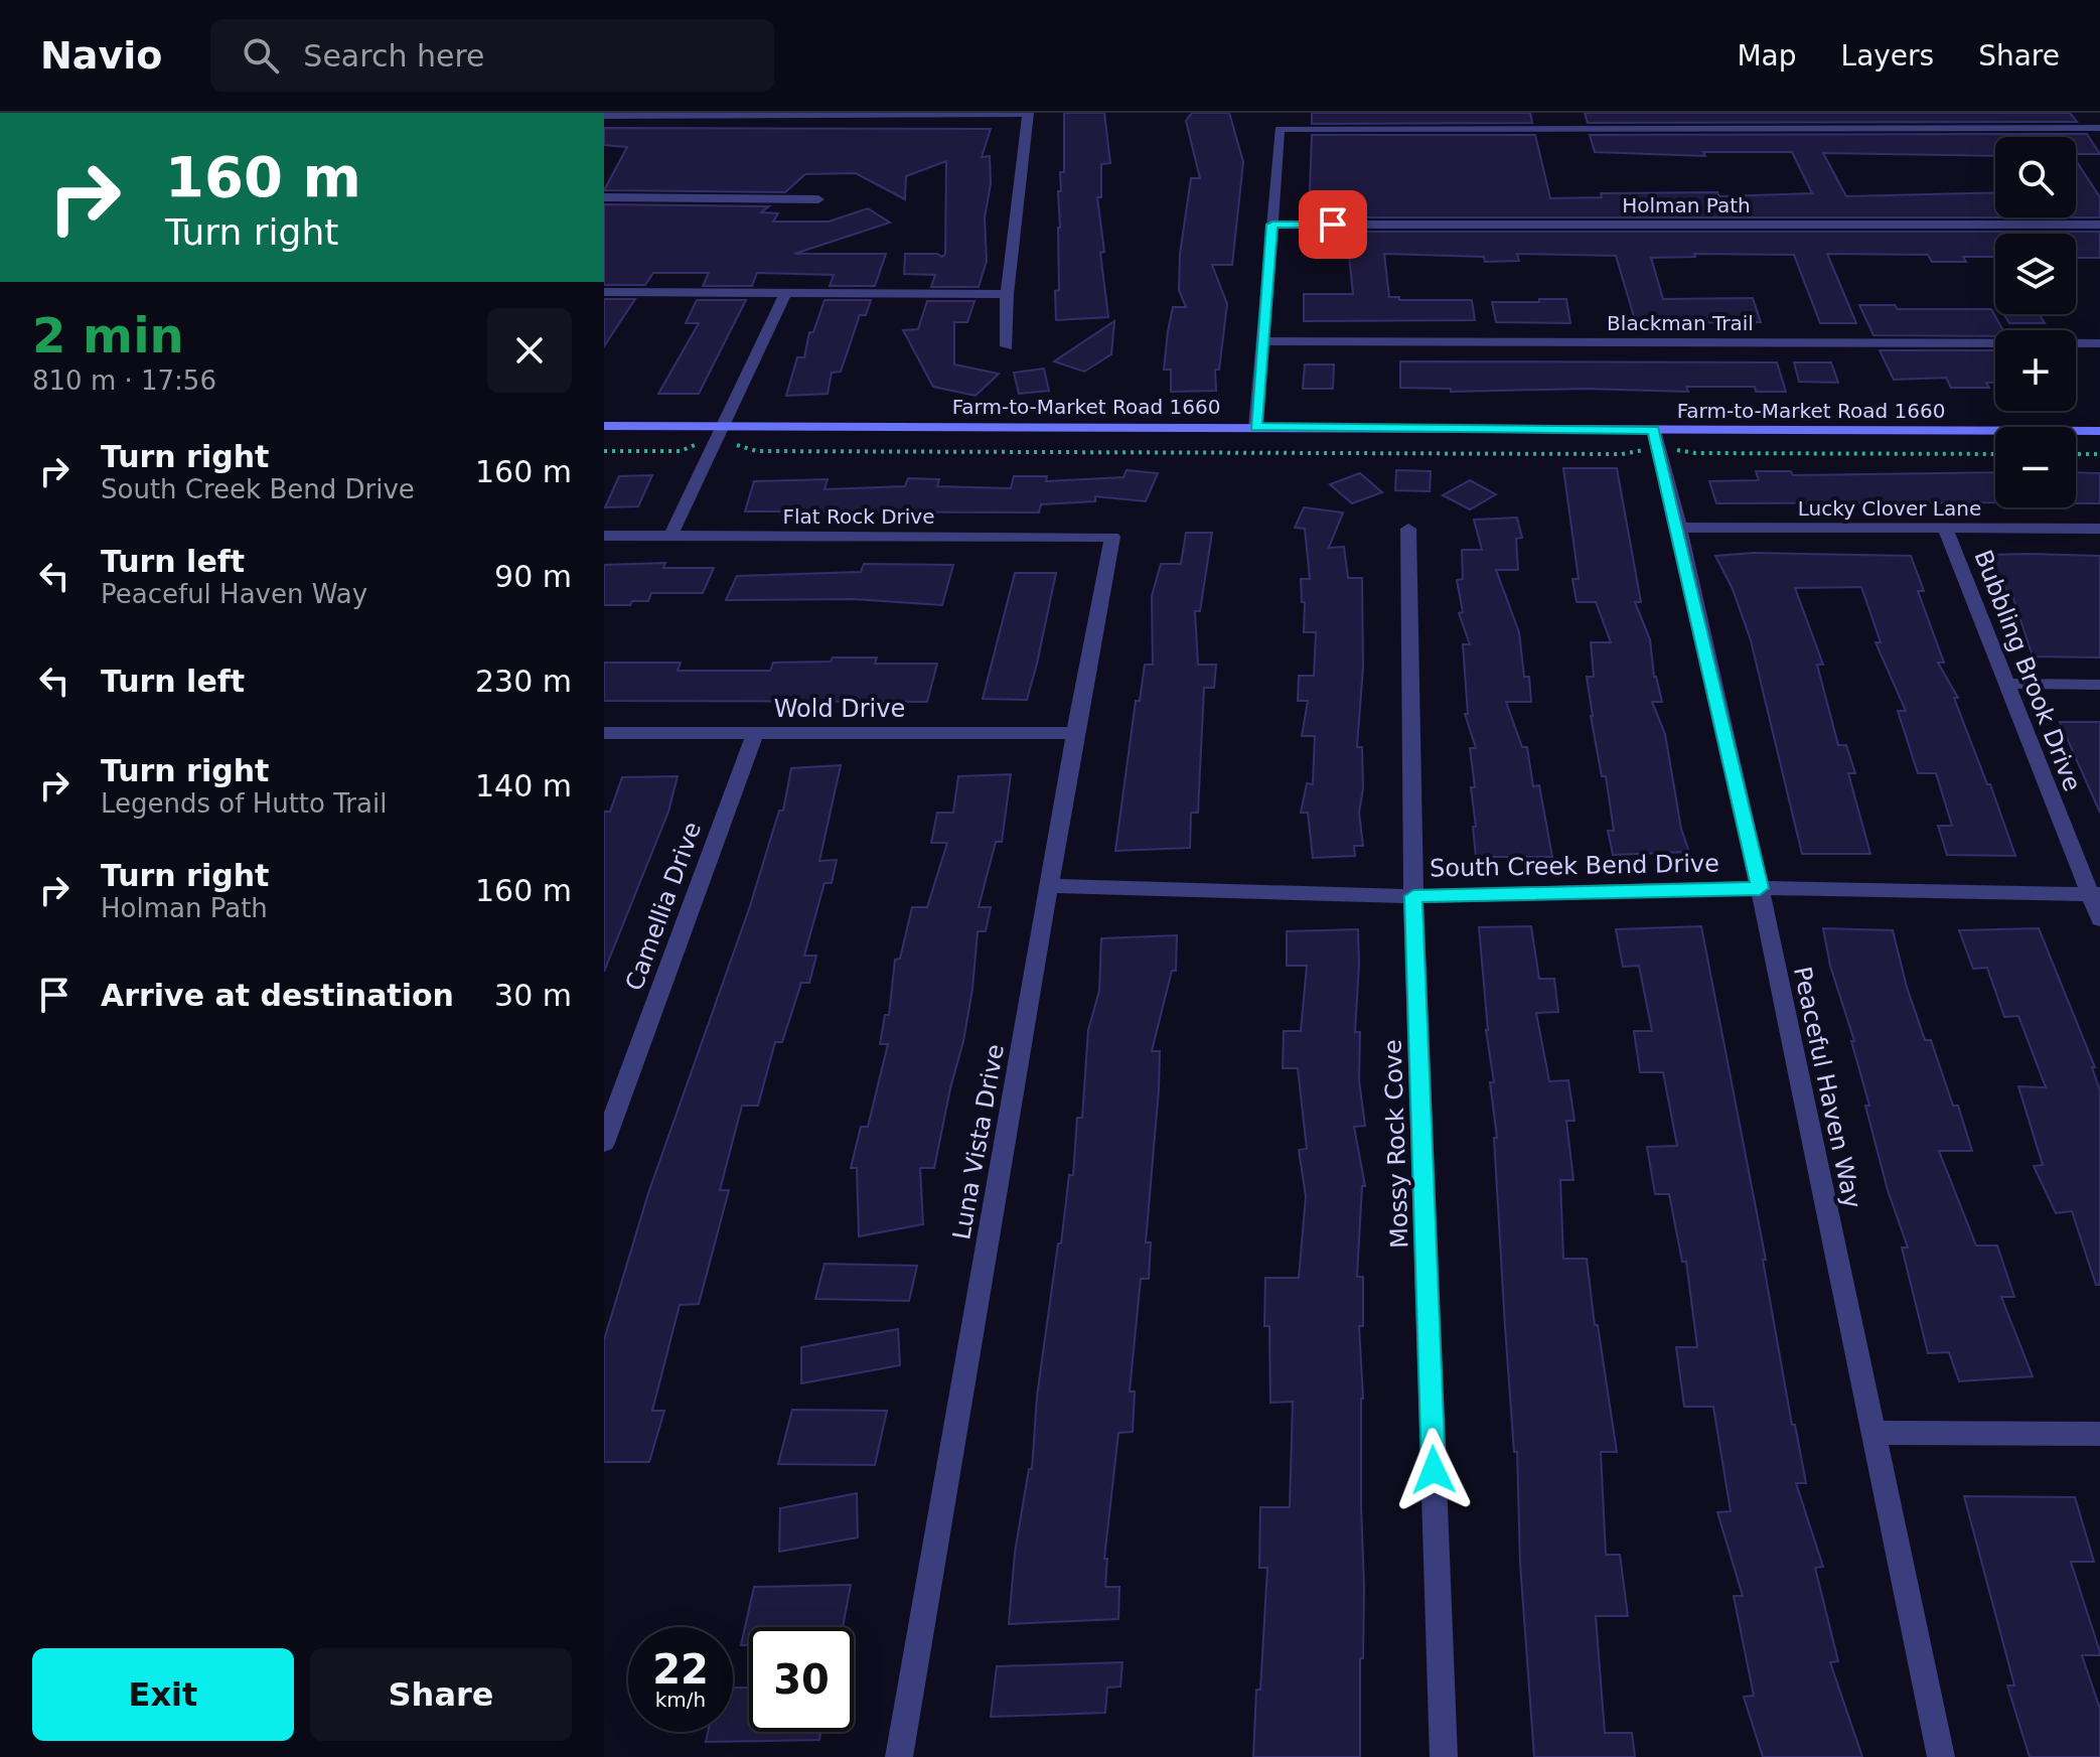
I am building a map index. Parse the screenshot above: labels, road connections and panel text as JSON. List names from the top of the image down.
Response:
{
  "streets": {
    "main road": ["Farm-to-Market Road 1660"],
    "street": [
      "Holman Path",
      "Blackman Trail",
      "Lucky Clover Lane",
      "Flat Rock Drive",
      "Bubbling Brook Drive",
      "Wold Drive",
      "South Creek Bend Drive",
      "Camellia Drive",
      "Peaceful Haven Way",
      "Luna Vista Drive",
      "Mossy Rock Cove"
    ]
  },
  "crossings": [
    ["Farm-to-Market Road 1660", "Peaceful Haven Way"],
    ["Lucky Clover Lane", "Bubbling Brook Drive"],
    ["Lucky Clover Lane", "Peaceful Haven Way"],
    ["Flat Rock Drive", "Luna Vista Drive"],
    ["Bubbling Brook Drive", "South Creek Bend Drive"],
    ["Wold Drive", "Camellia Drive"],
    ["Wold Drive", "Luna Vista Drive"],
    ["South Creek Bend Drive", "Peaceful Haven Way"],
    ["South Creek Bend Drive", "Luna Vista Drive"],
    ["South Creek Bend Drive", "Mossy Rock Cove"]
  ],
  "page": {
    "header": "Navio",
    "search": "Search here",
    "nav": ["Map", "Layers", "Share"],
    "turn": ["160 m", "Turn right"],
    "map_buttons": ["+", "−"],
    "heading": ["2 min", "810 m · 17:56"],
    "list": [
      {
        "name": "Turn right",
        "note": "South Creek Bend Drive",
        "value": "160 m"
      },
      {
        "name": "Turn left",
        "note": "Peaceful Haven Way",
        "value": "90 m"
      },
      {
        "name": "Turn left",
        "value": "230 m"
      },
      {
        "name": "Turn right",
        "note": "Legends of Hutto Trail",
        "value": "140 m"
      },
      {
        "name": "Turn right",
        "note": "Holman Path",
        "value": "160 m"
      },
      {
        "name": "Arrive at destination",
        "value": "30 m"
      }
    ],
    "speed": "22 km/h",
    "limit": "30",
    "buttons": ["Exit", "Share"]
  }
}
